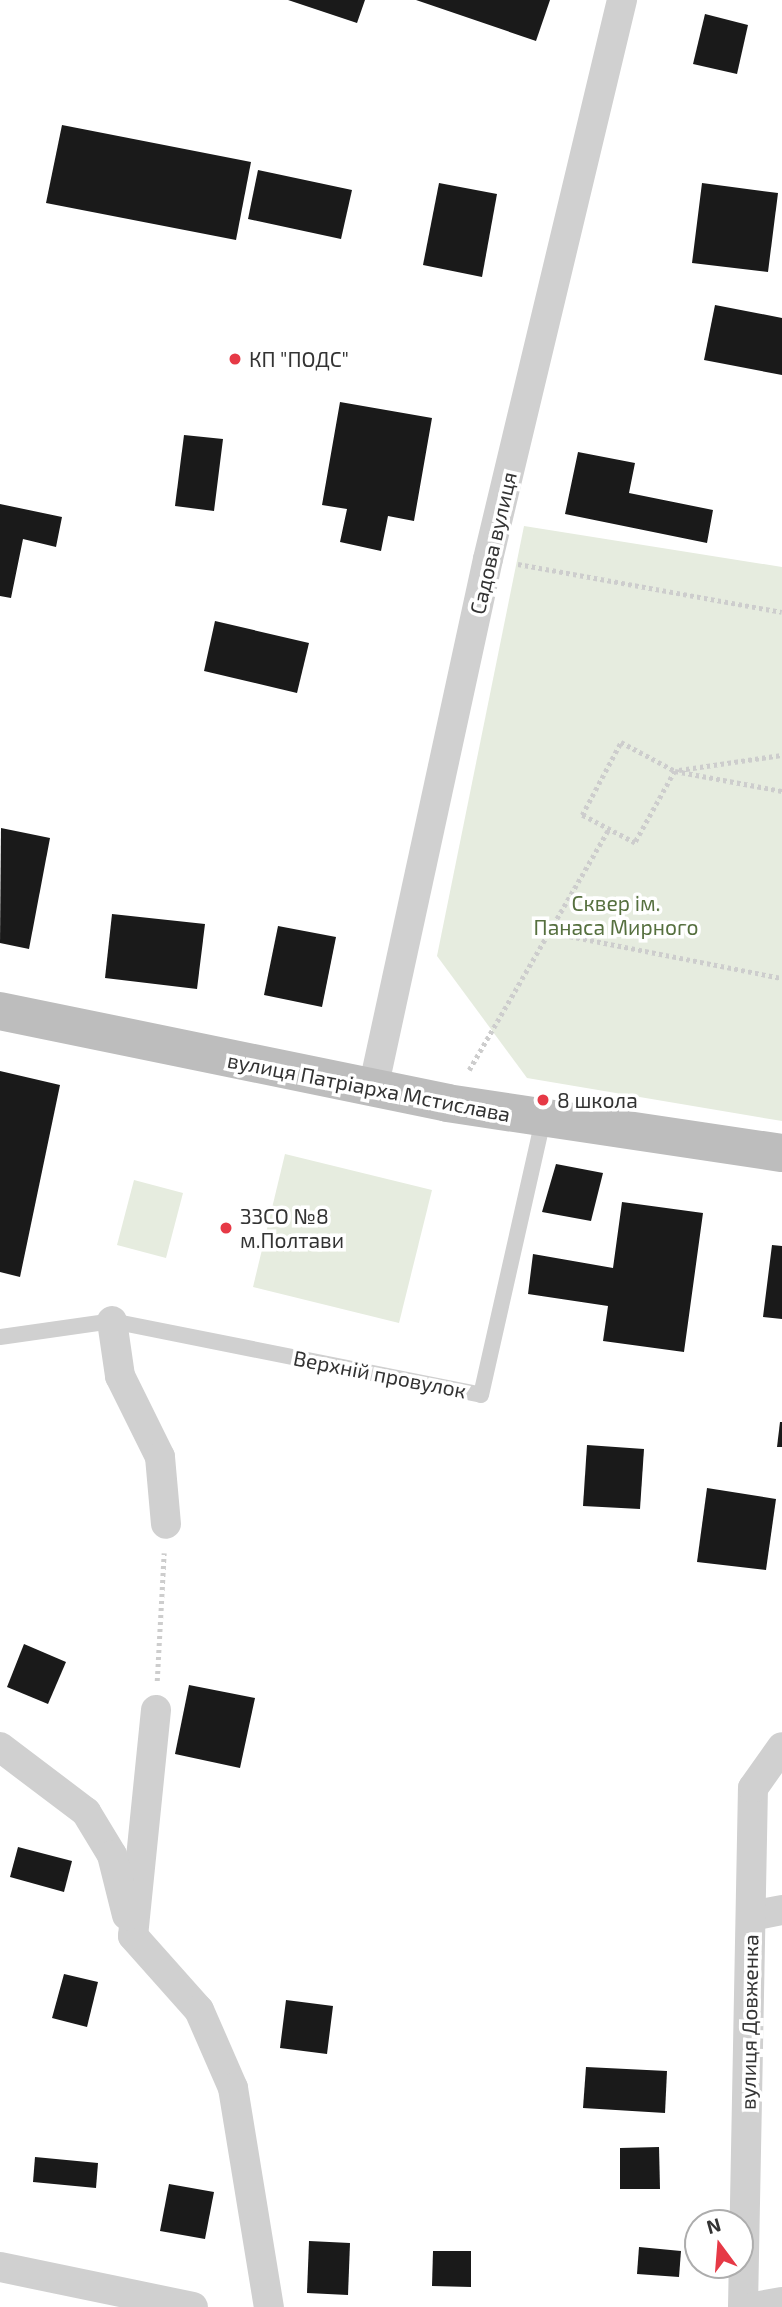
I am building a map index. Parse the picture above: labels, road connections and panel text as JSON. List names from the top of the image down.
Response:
{
  "streets": {
    "main road": ["вулиця Патріарха Мстислава"],
    "street": ["Садова вулиця", "вулиця Довженка"],
    "lane": ["Верхній провулок"]
  },
  "crossings": [
    ["Садова вулиця", "вулиця Патріарха Мстислава"],
    ["вулиця Патріарха Мстислава", "Верхній провулок"]
  ],
  "parks": ["Сквер ім. Панаса Мирного"],
  "places": ["КП \"ПОДС\"", "8 школа", "ЗЗСО №8 м.Полтави"],
  "north": "top"
}
